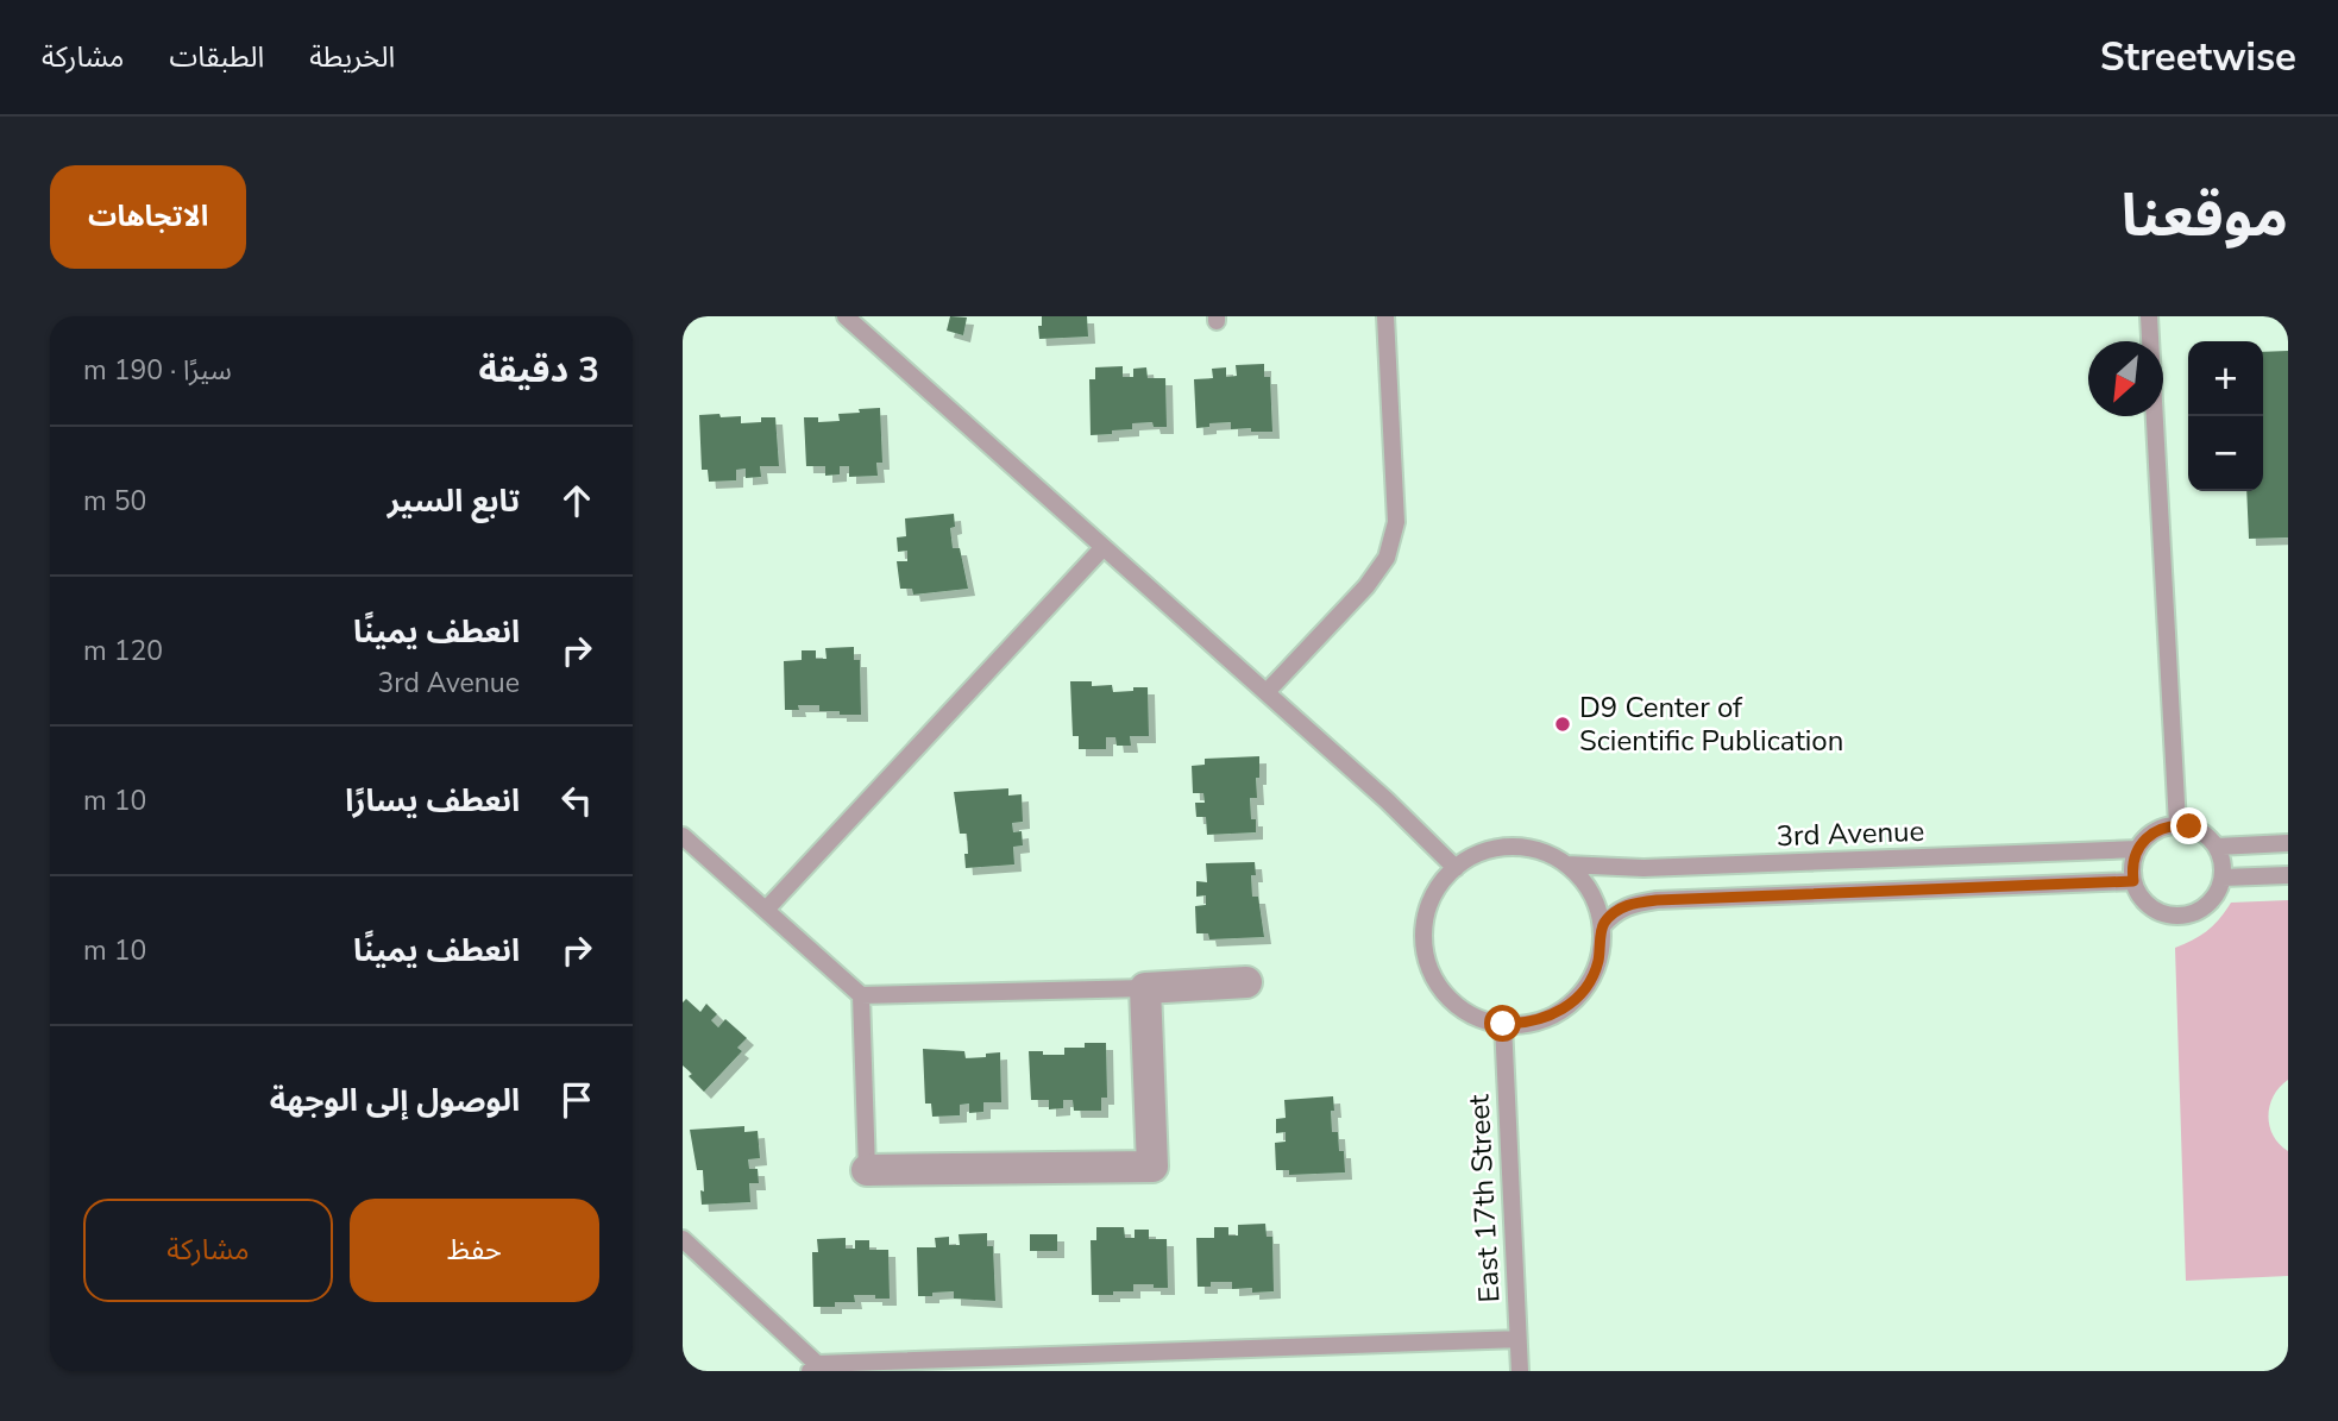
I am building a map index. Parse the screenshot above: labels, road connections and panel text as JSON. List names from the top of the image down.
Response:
{
  "streets": {
    "lane": ["3rd Avenue", "East 17th Street"]
  },
  "crossings": [
    ["3rd Avenue", "East 17th Street"]
  ],
  "places": ["D9 Center of Scientific Publication"],
  "north": "bottom left",
  "page": {
    "header": "Streetwise",
    "nav": ["الخريطة", "الطبقات", "مشاركة"],
    "title": "موقعنا",
    "buttons": [
      "الاتجاهات",
      ["حفظ", "مشاركة"]
    ],
    "heading": ["3 دقيقة", "سيرًا · 190 m"],
    "map_buttons": ["+", "−"],
    "list": [
      ["تابع السير", "50 m"],
      ["انعطف يمينًا", "3rd Avenue", "120 m"],
      ["انعطف يسارًا", "10 m"],
      ["انعطف يمينًا", "10 m"],
      "الوصول إلى الوجهة"
    ]
  }
}
